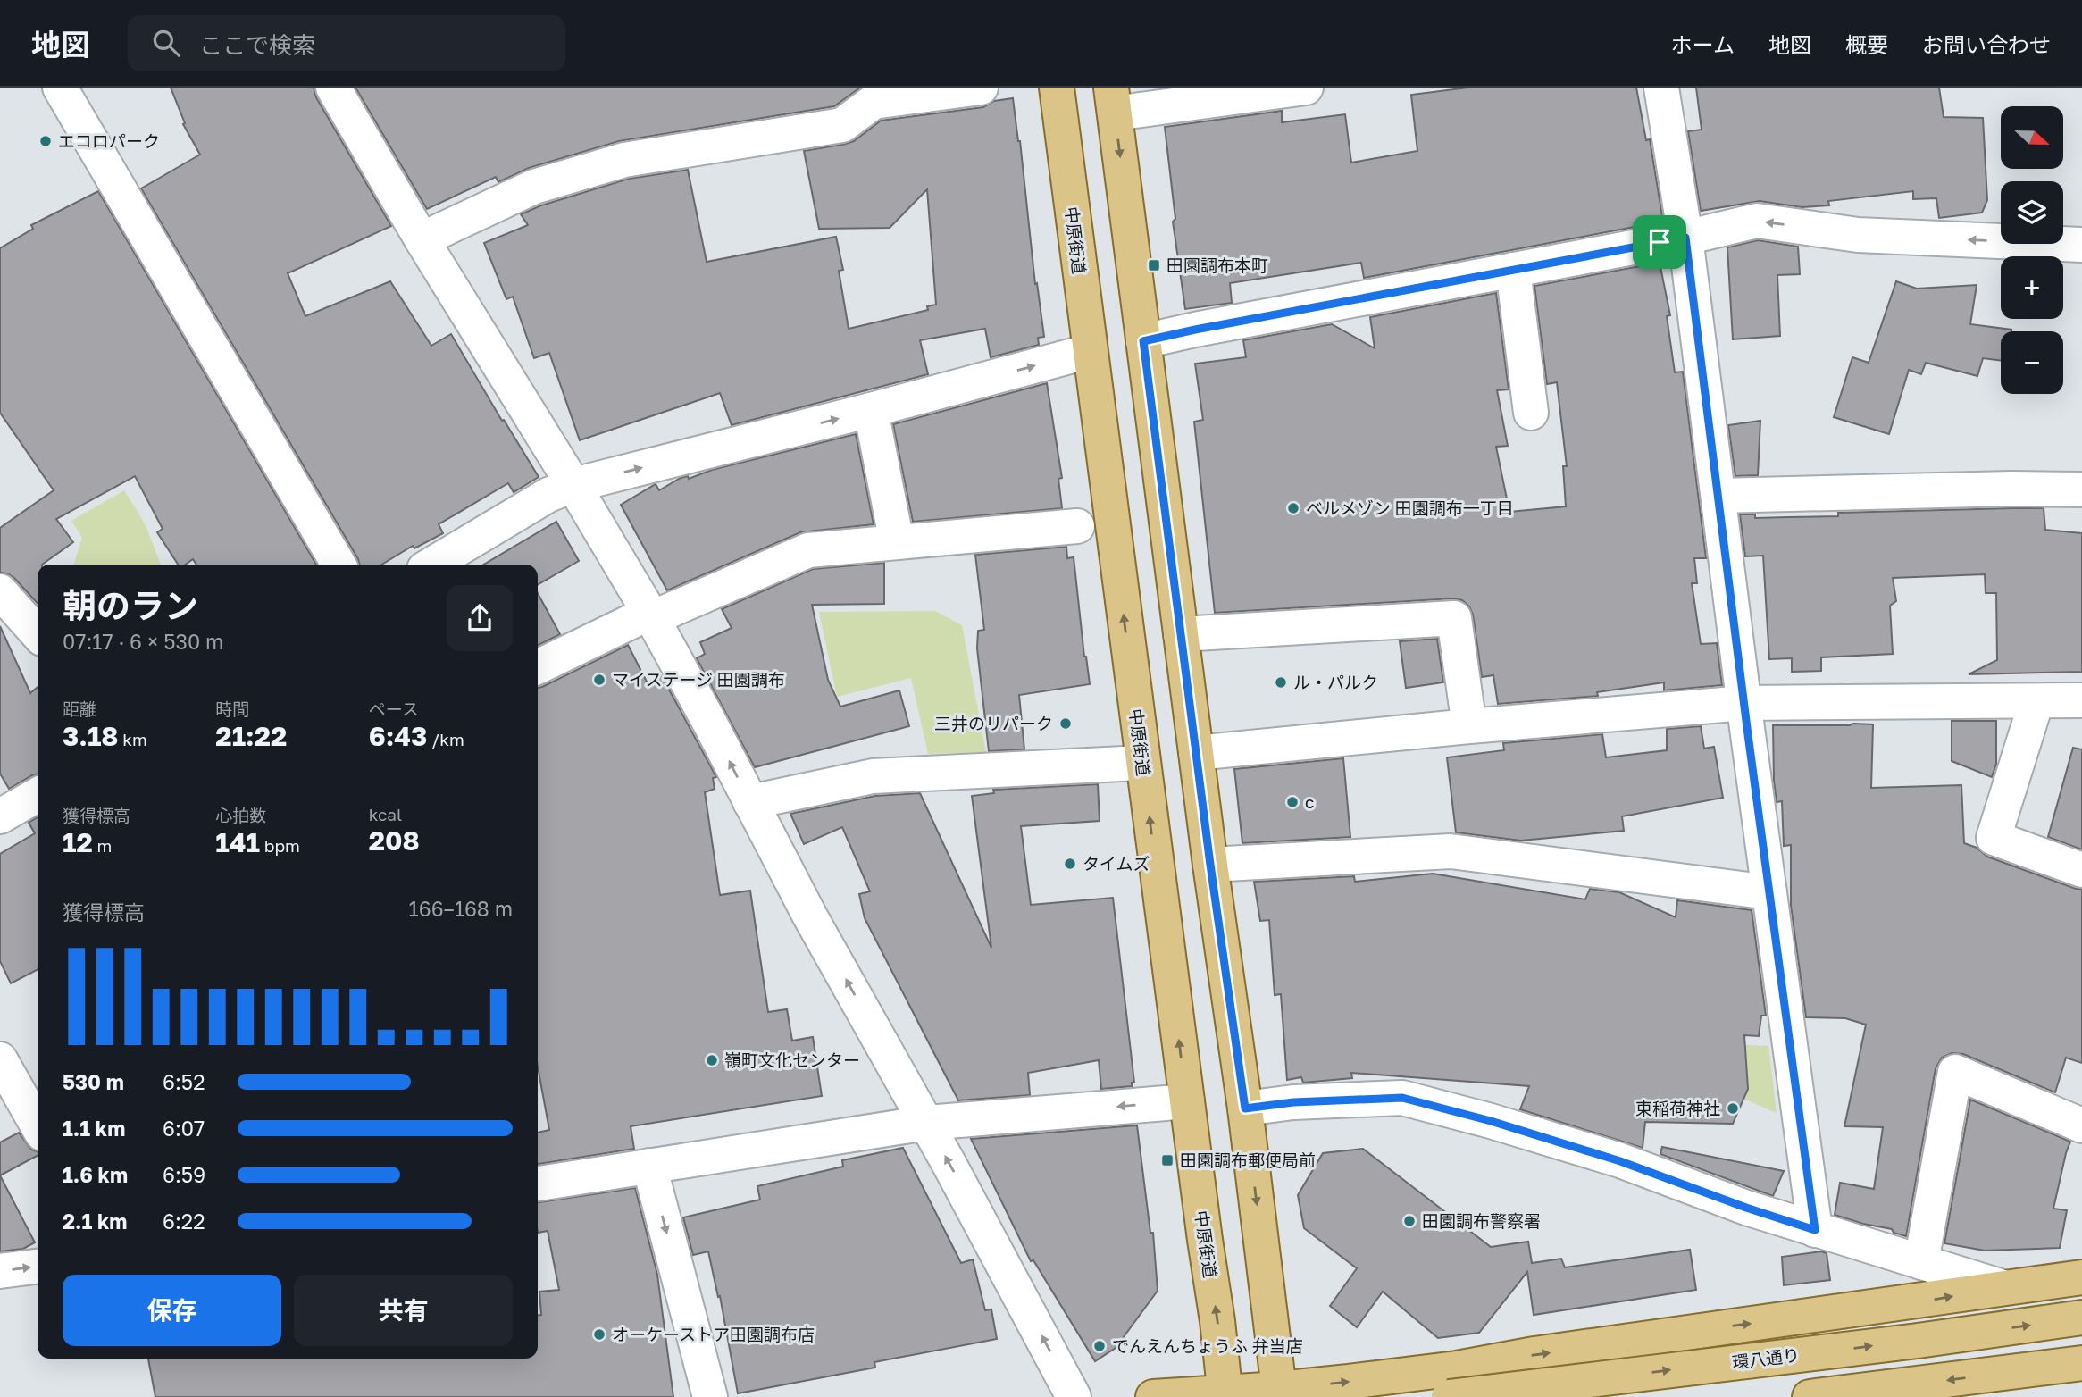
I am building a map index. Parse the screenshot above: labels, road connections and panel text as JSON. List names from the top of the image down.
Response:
{
  "streets": {
    "main road": ["中原街道", "環八通り"]
  },
  "places": {
    "other": [
      "エコロパーク",
      "ベルメゾン 田園調布一丁目",
      "マイステージ 田園調布",
      "ル・パルク",
      "三井のリパーク",
      "c",
      "タイムズ",
      "嶺町文化センター",
      "東稲荷神社",
      "田園調布警察署",
      "オーケーストア田園調布店",
      "でんえんちょうふ 弁当店"
    ],
    "transit": ["田園調布本町", "田園調布郵便局前"]
  },
  "north": "right",
  "page": {
    "header": "地図",
    "search": "ここで検索",
    "nav": [
      "ホーム",
      "地図",
      "概要",
      "お問い合わせ"
    ],
    "map_buttons": ["+", "−"],
    "heading": ["朝のラン", "07:17 · 6 × 530 m"],
    "stats": [
      ["距離", "3.18 km"],
      ["時間", "21:22"],
      ["ペース", "6:43 /km"],
      ["獲得標高", "12 m"],
      ["心拍数", "141 bpm"],
      ["kcal", "208"]
    ],
    "chart": ["獲得標高", "166–168 m"],
    "list": [
      {
        "name": "530 m",
        "note": "6:52"
      },
      {
        "name": "1.1 km",
        "note": "6:07"
      },
      {
        "name": "1.6 km",
        "note": "6:59"
      },
      {
        "name": "2.1 km",
        "note": "6:22"
      }
    ],
    "buttons": ["保存", "共有"]
  }
}
